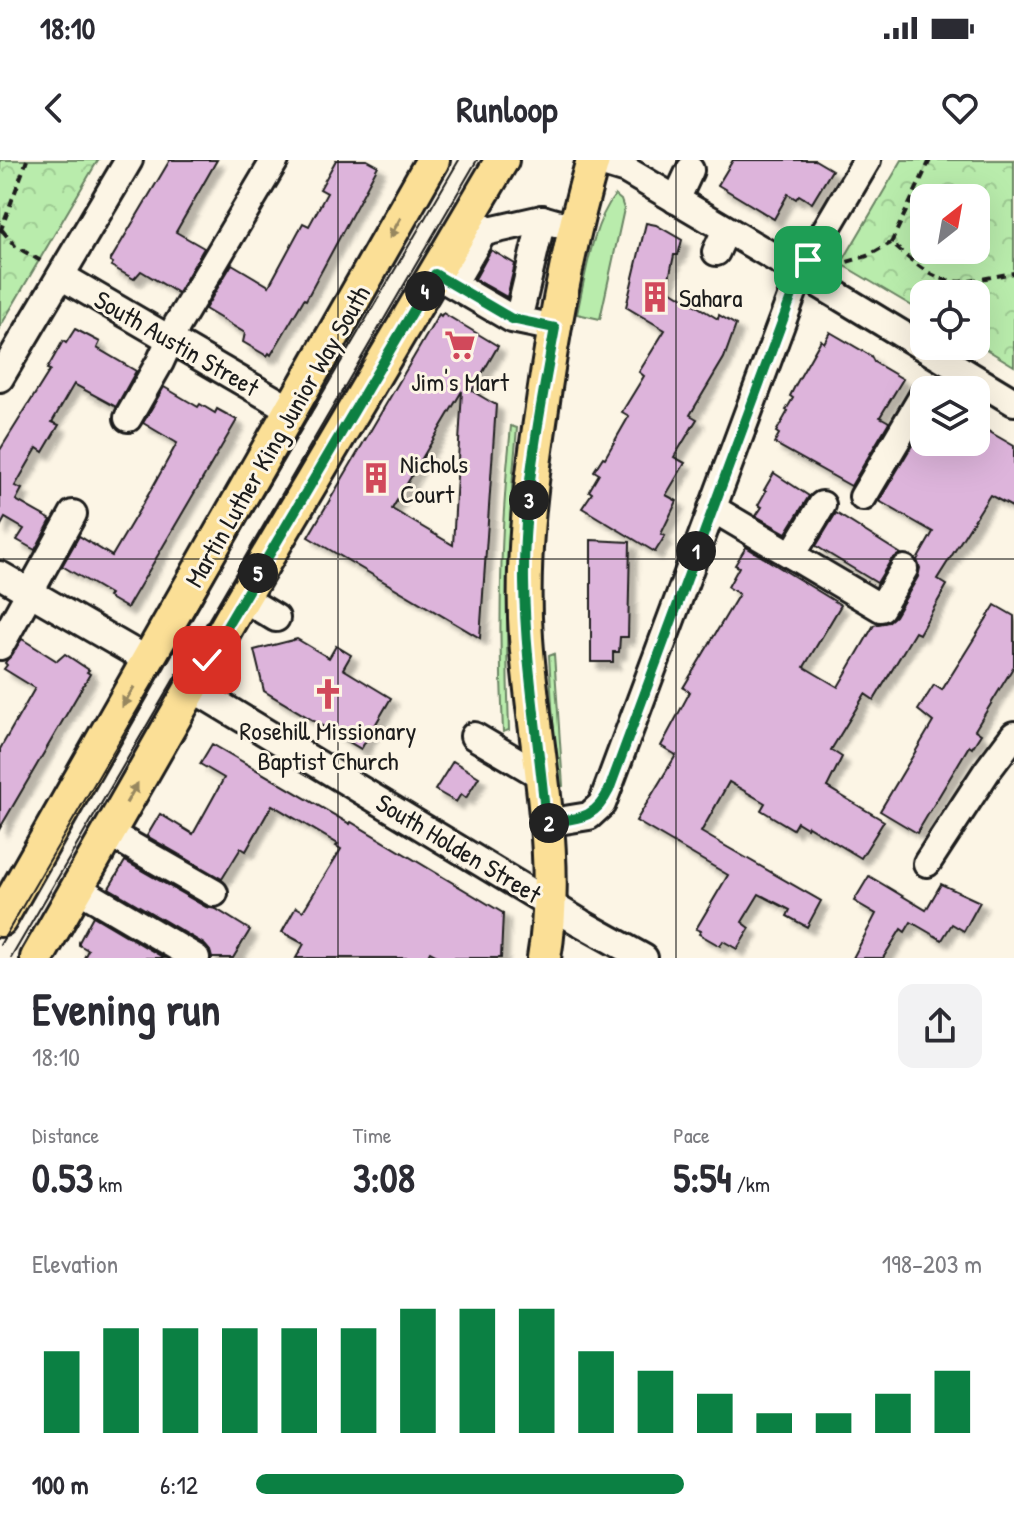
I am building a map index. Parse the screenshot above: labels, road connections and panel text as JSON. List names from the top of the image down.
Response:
{
  "streets": {
    "main road": ["Martin Luther King Junior Way South"],
    "street": ["South Austin Street", "South Holden Street"]
  },
  "crossings": [
    ["South Austin Street", "Martin Luther King Junior Way South"],
    ["Martin Luther King Junior Way South", "South Holden Street"]
  ],
  "places": {
    "building": ["Sahara", "Nichols Court"],
    "supermarket": ["Jim's Mart"],
    "church": ["Rosehill Missionary Baptist Church"]
  },
  "north": "top right",
  "page": {
    "status": "18:10",
    "header": "Runloop",
    "pins": [
      "4",
      "3",
      "1",
      "5",
      "2"
    ],
    "heading": ["Evening run", "18:10"],
    "stats": [
      ["Distance", "0.53 km"],
      ["Time", "3:08"],
      ["Pace", "5:54 /km"]
    ],
    "chart": ["Elevation", "198–203 m"],
    "list": [
      {
        "name": "100 m",
        "note": "6:12"
      }
    ]
  }
}
